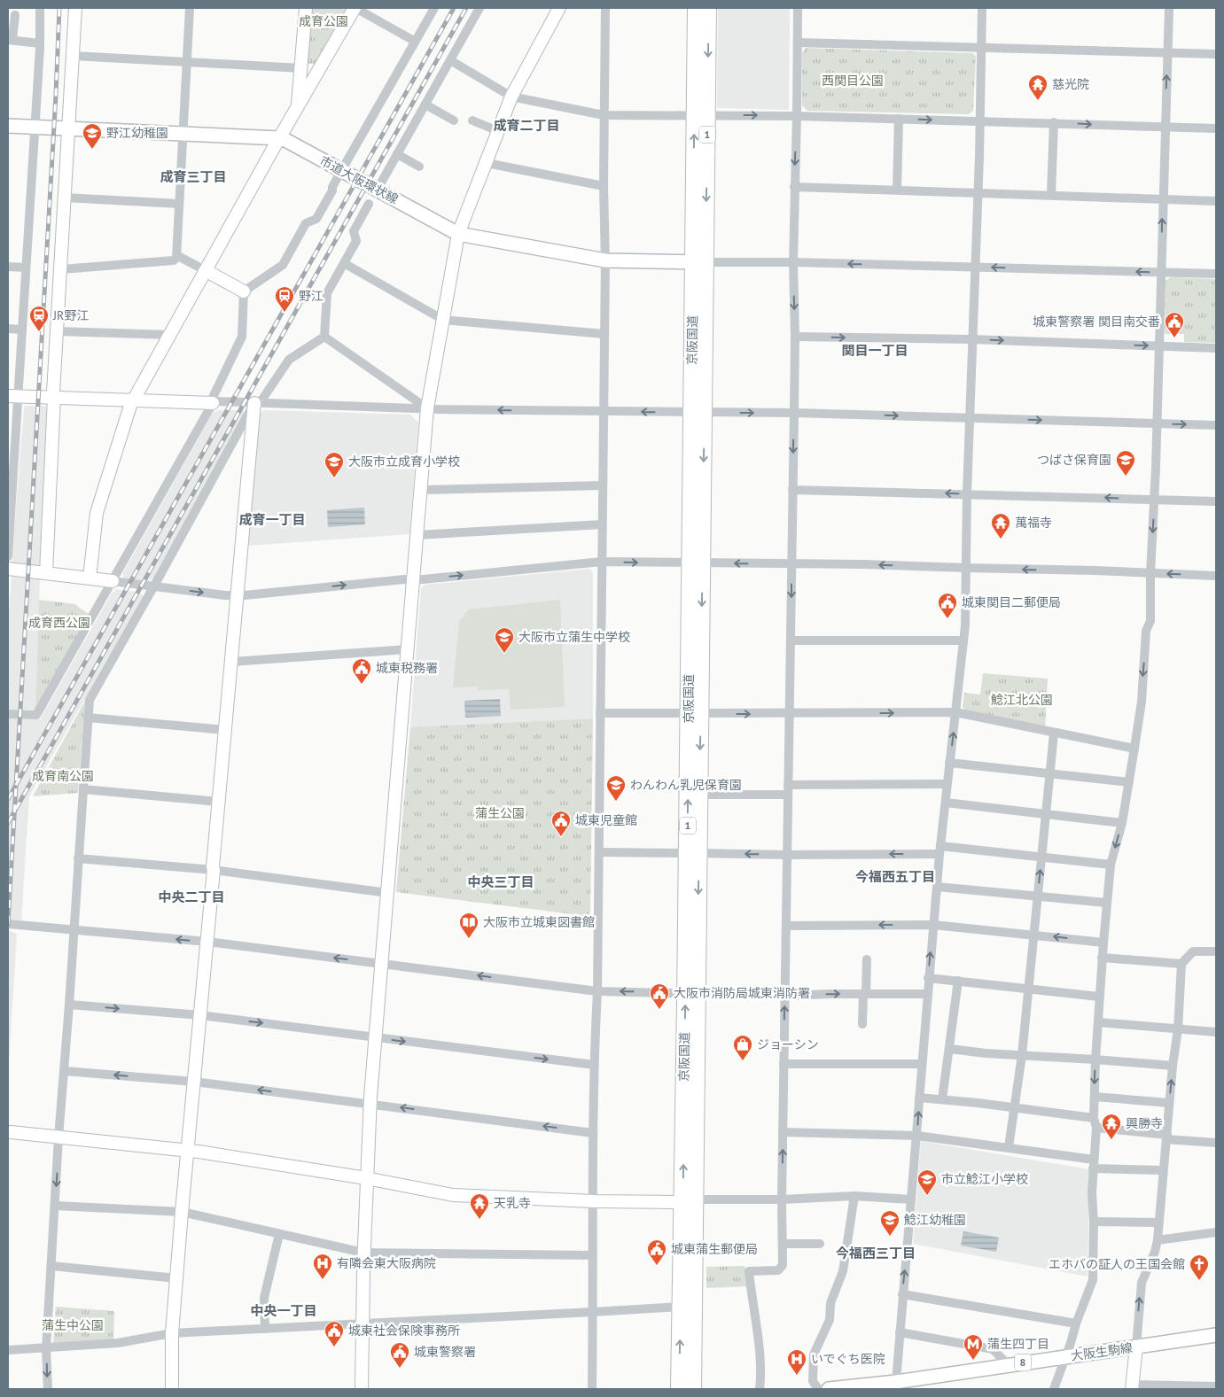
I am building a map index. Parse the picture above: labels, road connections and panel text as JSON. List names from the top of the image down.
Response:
{
  "streets": {
    "highway": ["1", "京阪国道"],
    "main road": ["市道大阪環状線", "大阪生駒線", "8"]
  },
  "crossings": [
    ["市道大阪環状線", "京阪国道"]
  ],
  "districts": [
    "成育二丁目",
    "成育三丁目",
    "関目一丁目",
    "成育一丁目",
    "今福西五丁目",
    "中央三丁目",
    "中央二丁目",
    "今福西三丁目",
    "中央一丁目"
  ],
  "parks": [
    "成育公園",
    "西関目公園",
    "成育西公園",
    "鯰江北公園",
    "成育南公園",
    "蒲生公園",
    "蒲生中公園"
  ],
  "places": {
    "temple": [
      "慈光院",
      "萬福寺",
      "興勝寺",
      "天乳寺"
    ],
    "school or university": [
      "野江幼稚園",
      "つばさ保育園",
      "大阪市立成育小学校",
      "大阪市立蒲生中学校",
      "わんわん乳児保育園",
      "市立鯰江小学校",
      "鯰江幼稚園"
    ],
    "station": ["野江", "JR野江"],
    "public building": [
      "城東警察署 関目南交番",
      "城東関目二郵便局",
      "城東税務署",
      "城東児童館",
      "大阪市消防局城東消防署",
      "城東蒲生郵便局",
      "城東社会保険事務所",
      "城東警察署"
    ],
    "library": ["大阪市立城東図書館"],
    "shop": ["ジョーシン"],
    "hospital": ["有隣会東大阪病院", "いでぐち医院"],
    "church": ["エホバの証人の王国会館"],
    "metro station": ["蒲生四丁目"]
  }
}
